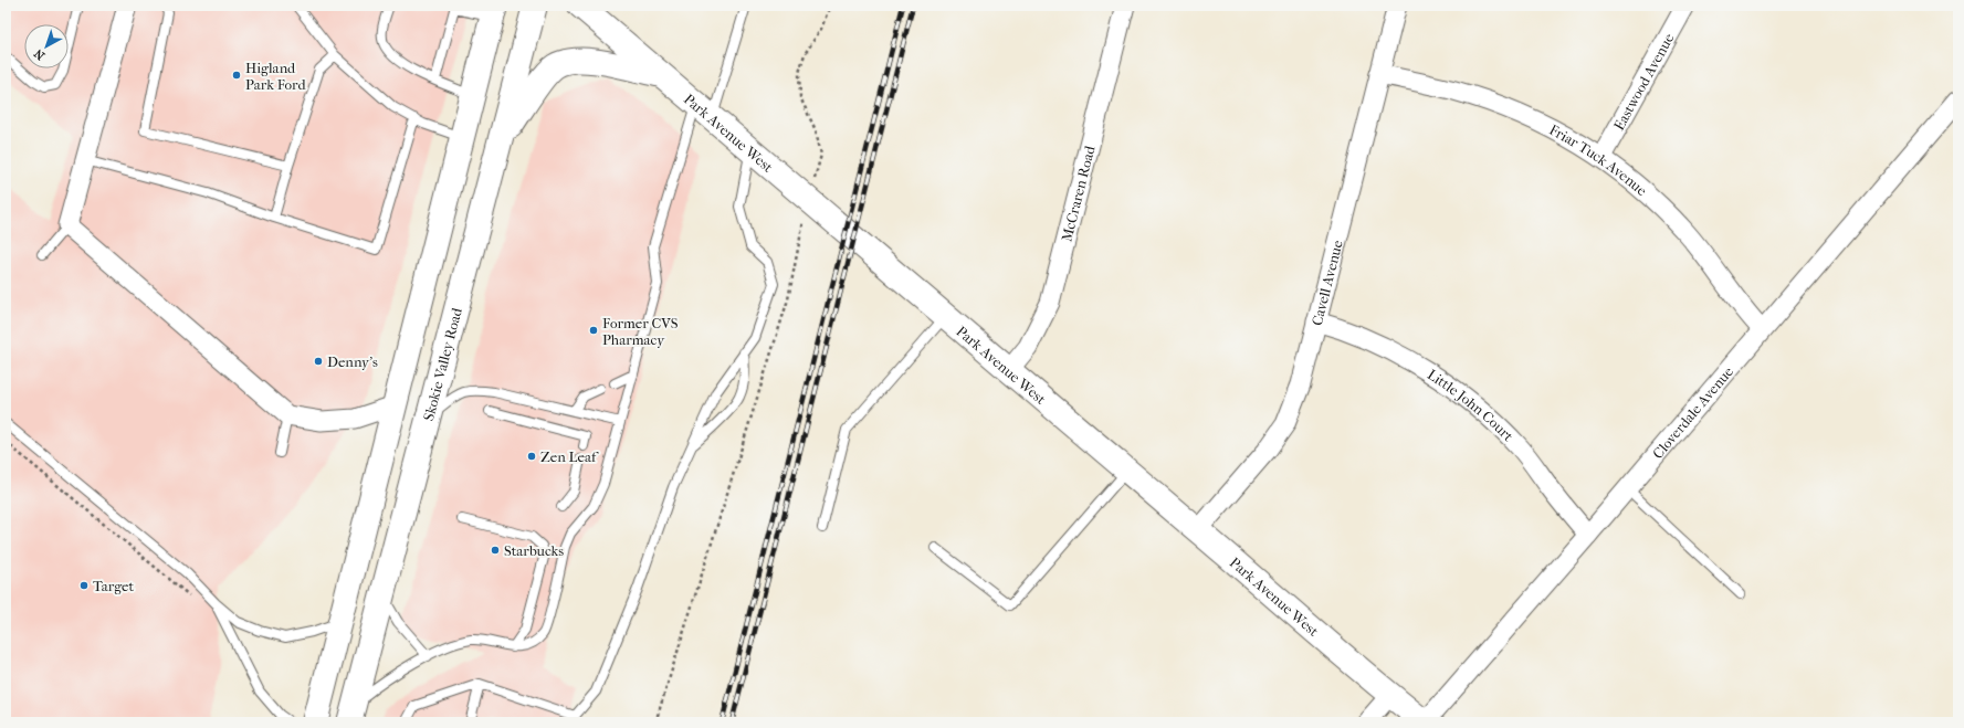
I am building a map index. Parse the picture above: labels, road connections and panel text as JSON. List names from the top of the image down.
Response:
{
  "streets": {
    "main road": ["Park Avenue West", "Skokie Valley Road"],
    "street": [
      "Eastwood Avenue",
      "Friar Tuck Avenue",
      "McCraren Road",
      "Cavell Avenue",
      "Little John Court",
      "Cloverdale Avenue"
    ]
  },
  "crossings": [
    ["Eastwood Avenue", "Friar Tuck Avenue"],
    ["Park Avenue West", "McCraren Road"],
    ["Park Avenue West", "Cavell Avenue"],
    ["Park Avenue West", "Cloverdale Avenue"],
    ["Friar Tuck Avenue", "Cavell Avenue"],
    ["Friar Tuck Avenue", "Cloverdale Avenue"],
    ["Cavell Avenue", "Little John Court"],
    ["Little John Court", "Cloverdale Avenue"]
  ],
  "places": [
    "Higland Park Ford",
    "Former CVS Pharmacy",
    "Denny's",
    "Zen Leaf",
    "Starbucks",
    "Target"
  ],
  "north": "bottom left"
}
